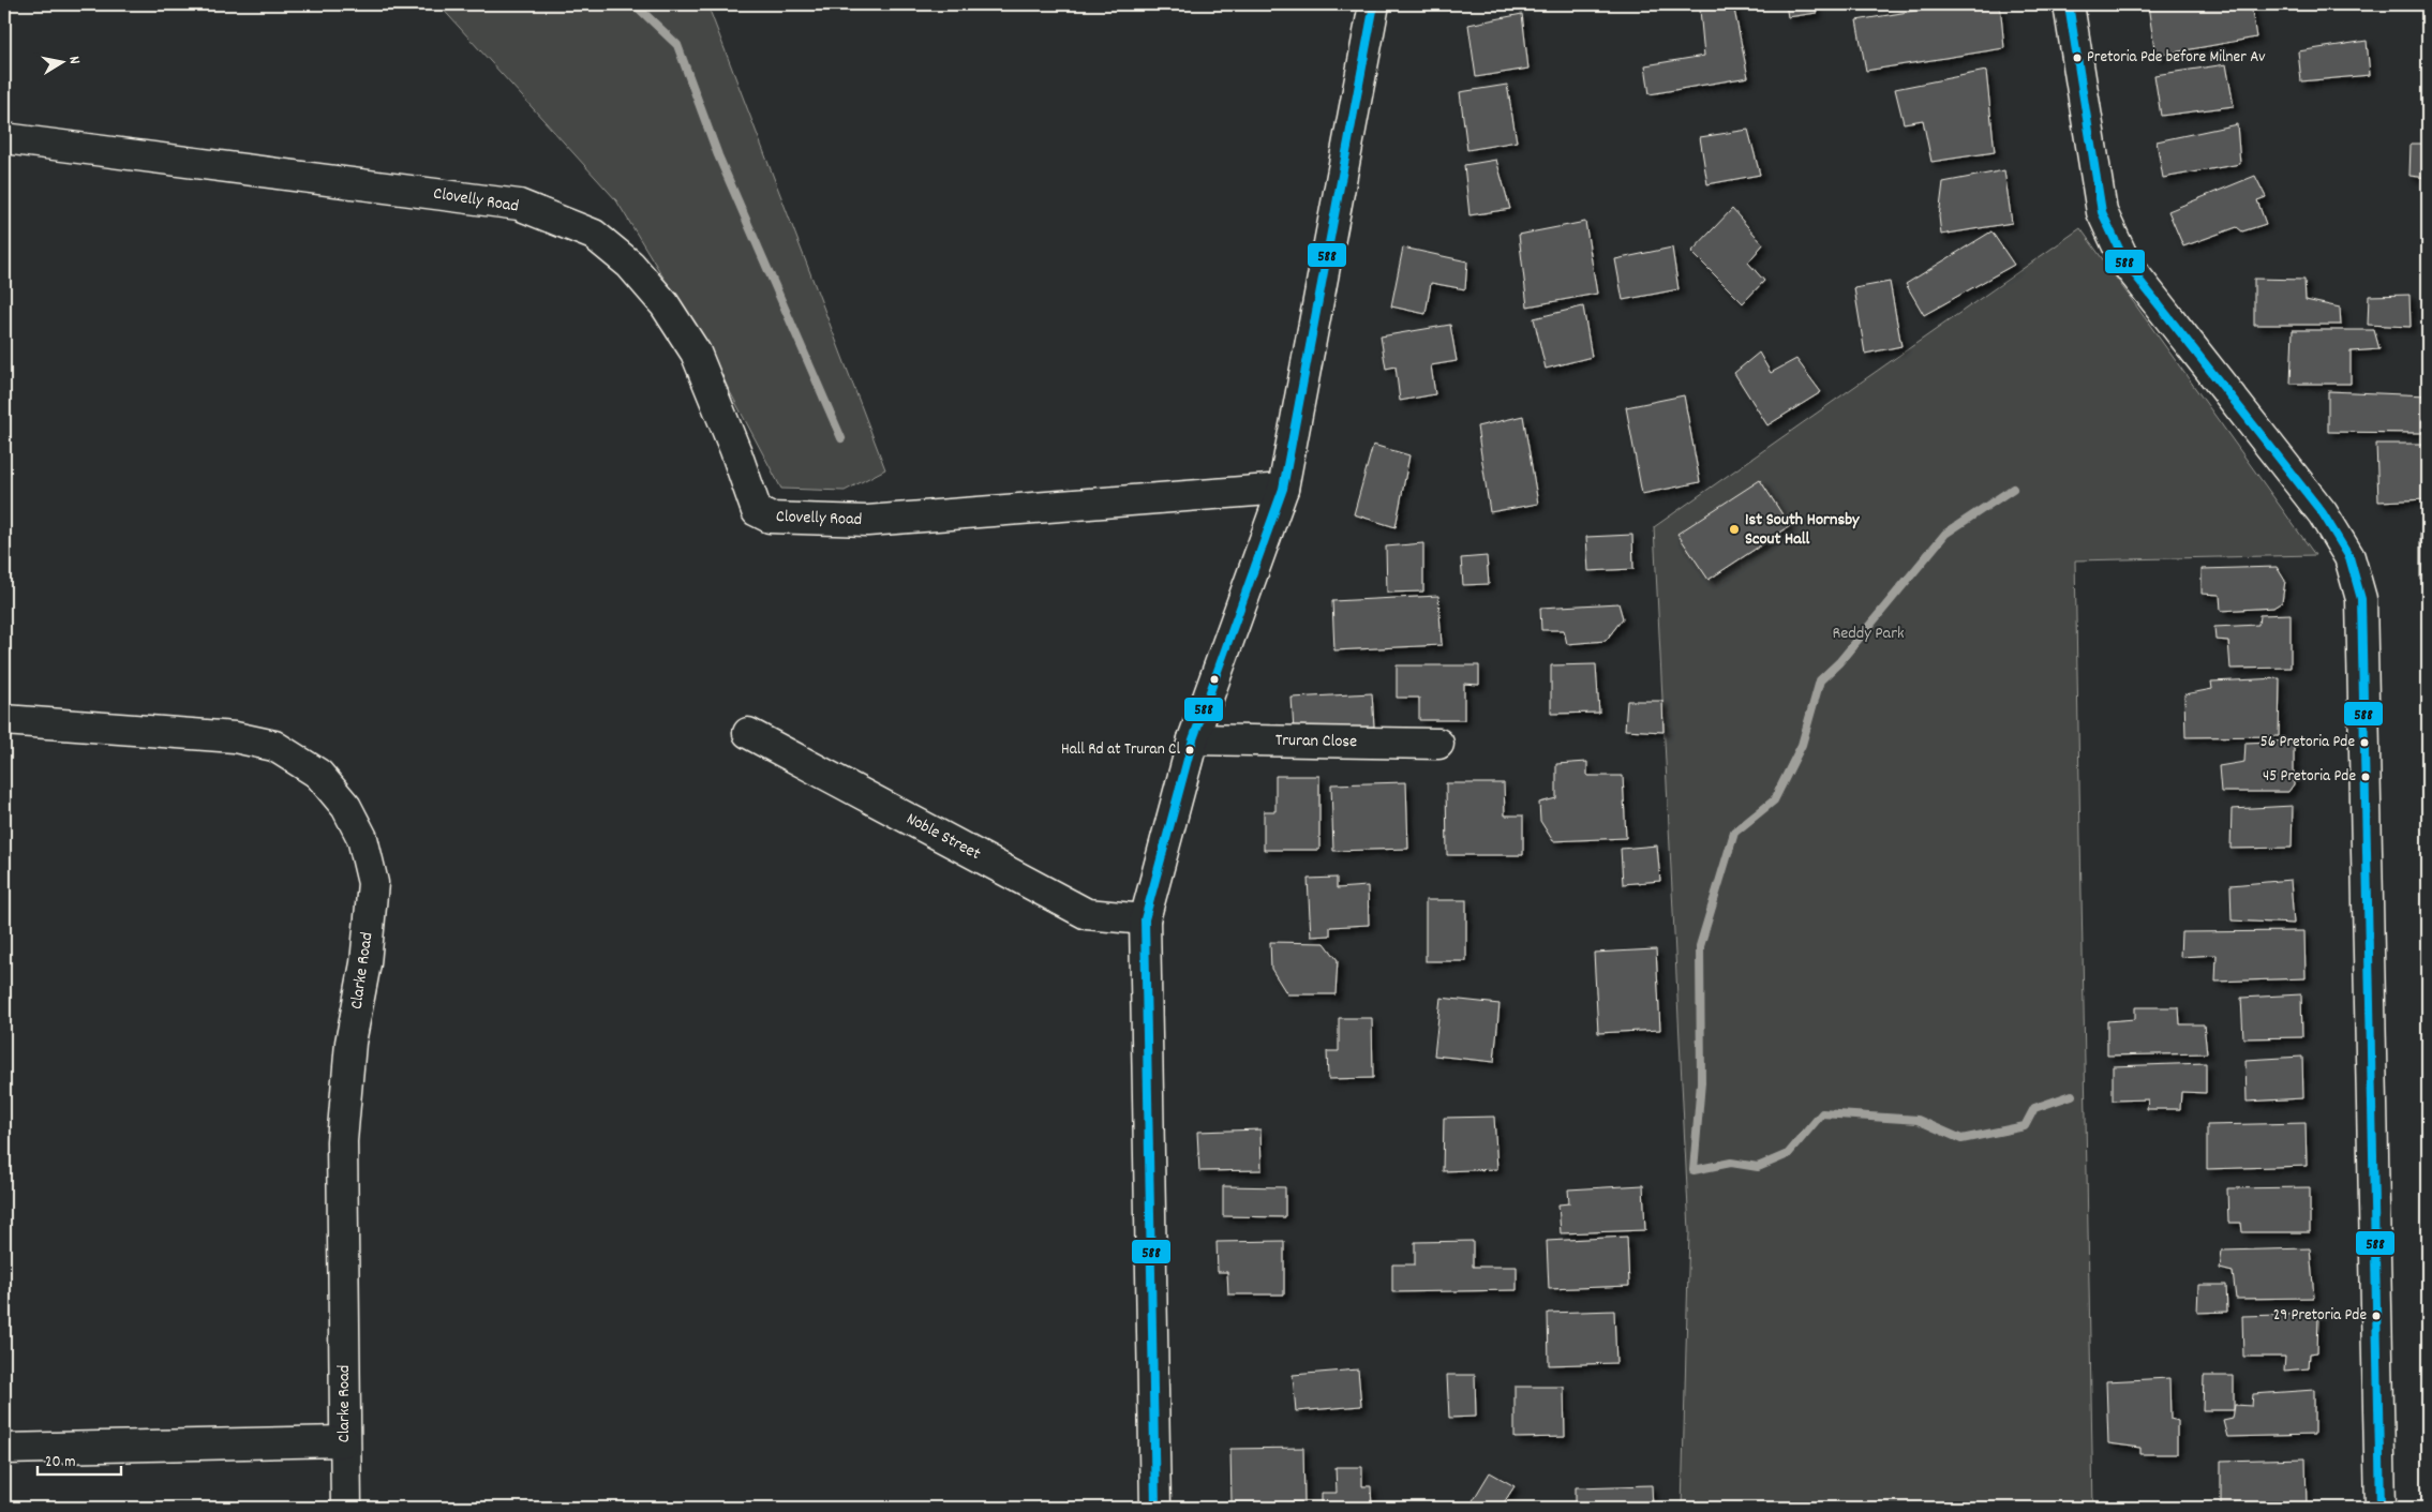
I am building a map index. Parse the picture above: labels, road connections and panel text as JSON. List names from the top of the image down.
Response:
{
  "streets": {
    "street": [
      "Clovelly Road",
      "Truran Close",
      "Noble Street",
      "Clarke Road"
    ]
  },
  "parks": ["Reddy Park"],
  "places": [
    "Pretoria Pde before Milner Av",
    "1st South Hornsby Scout Hall",
    "56 Pretoria Pde",
    "Hall Rd at Truran Cl",
    "45 Pretoria Pde",
    "29 Pretoria Pde"
  ],
  "lines": ["transit line 588"],
  "scale_bar": "20 m",
  "north": "right"
}
